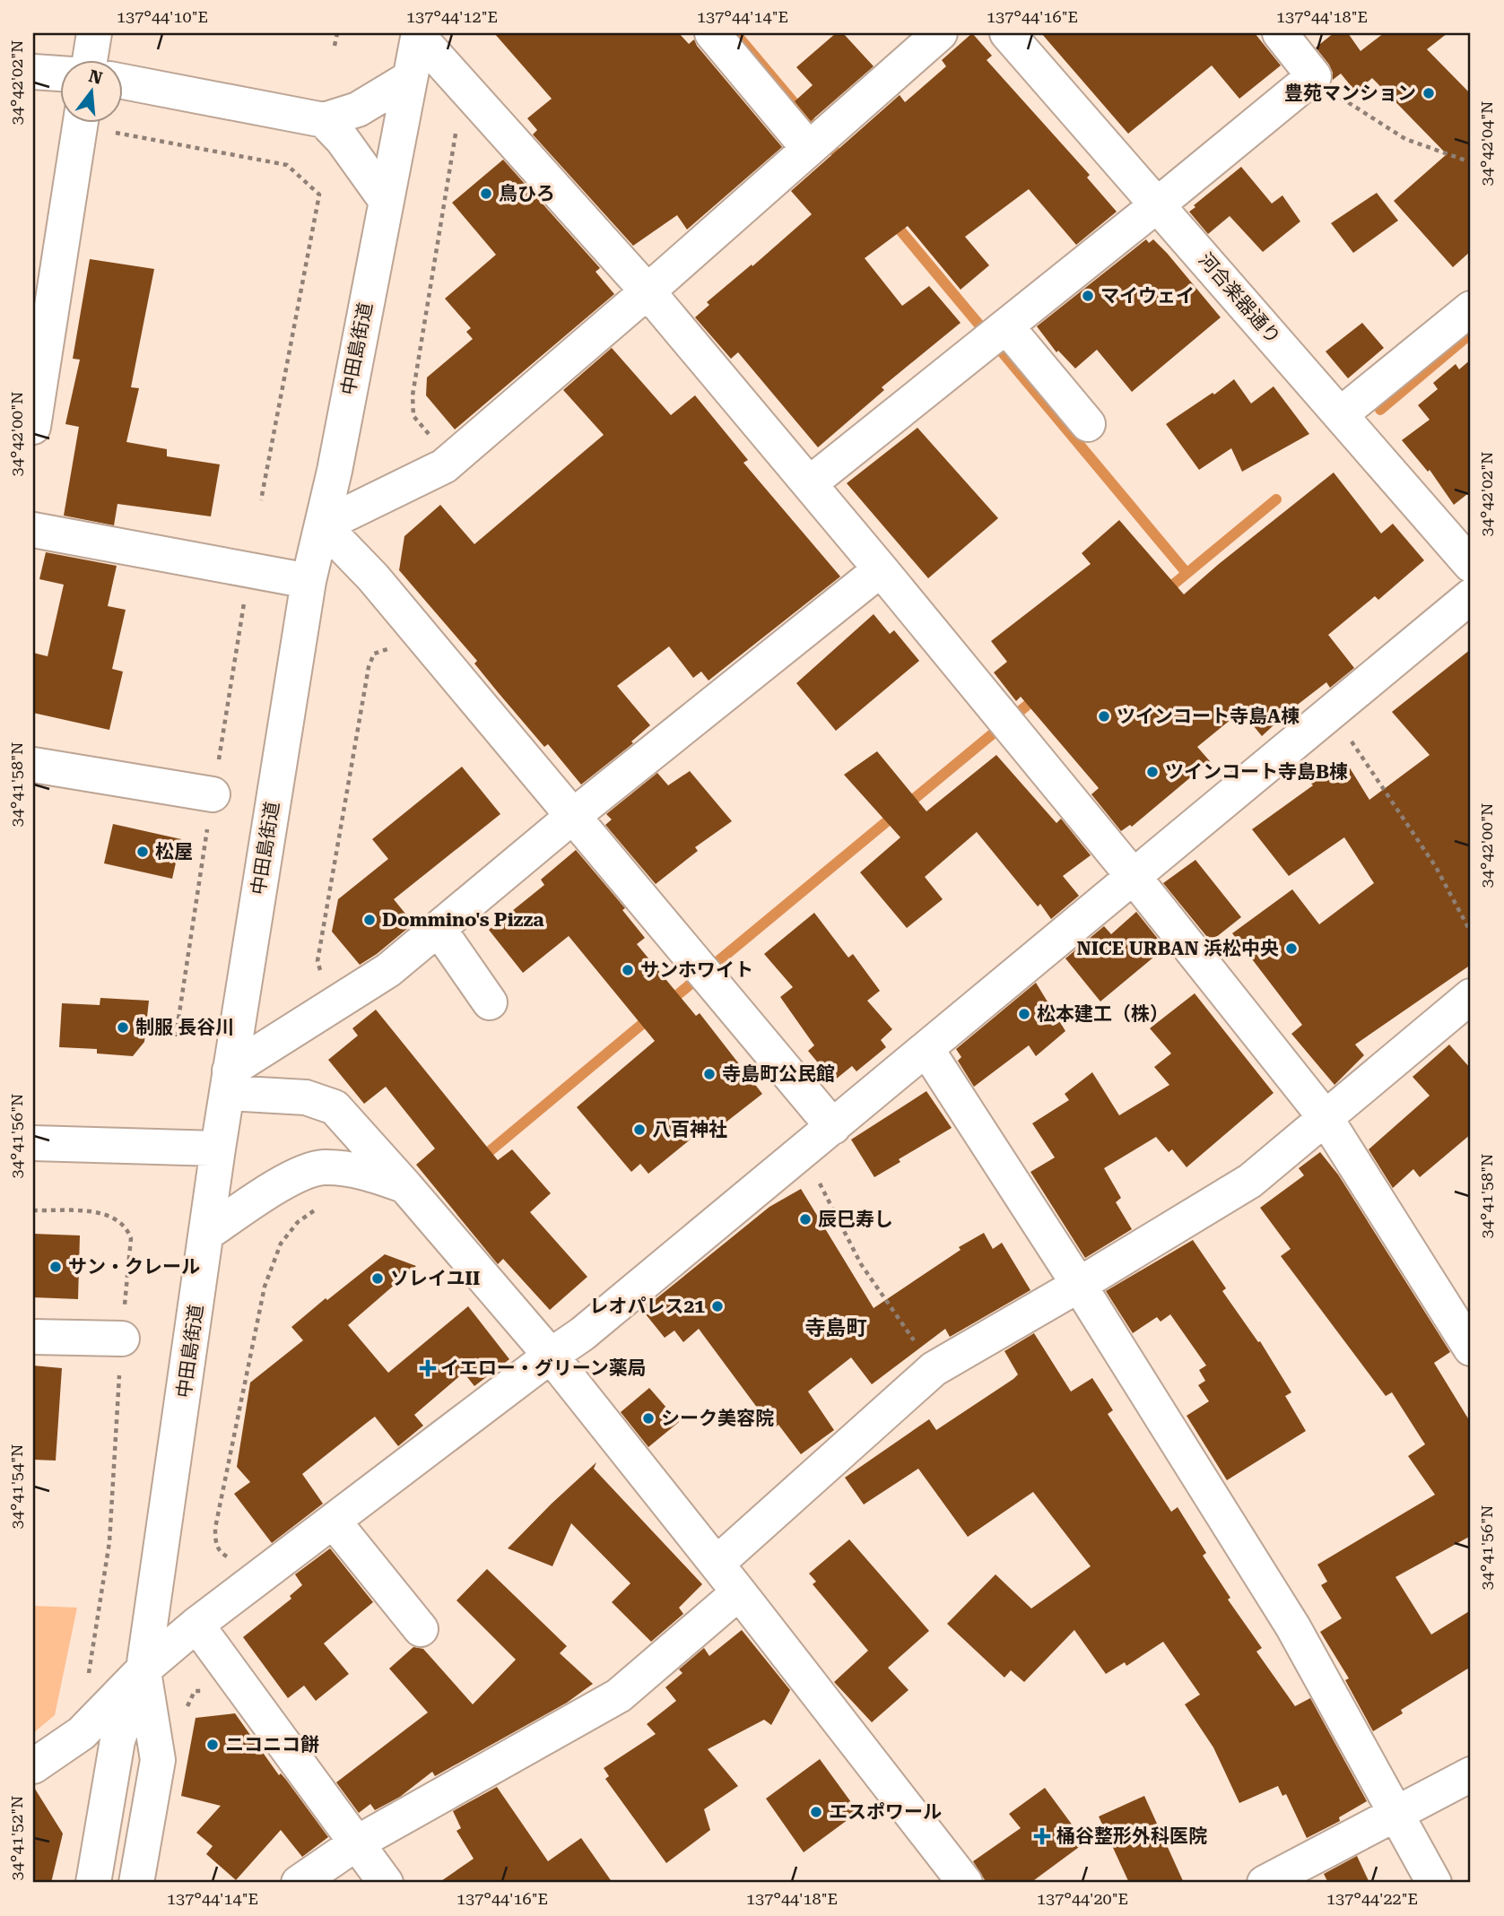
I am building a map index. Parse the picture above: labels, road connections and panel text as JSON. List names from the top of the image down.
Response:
{
  "streets": {
    "street": ["河合楽器通り", "中田島街道"]
  },
  "districts": ["寺島町"],
  "places": {
    "other": [
      "豊苑マンション",
      "鳥ひろ",
      "マイウェイ",
      "ツインコート寺島A棟",
      "ツインコート寺島B棟",
      "松屋",
      "Dommino's Pizza",
      "NICE URBAN 浜松中央",
      "サンホワイト",
      "松本建工（株）",
      "制服 長谷川",
      "寺島町公民館",
      "八百神社",
      "辰巳寿し",
      "サン・クレール",
      "ソレイユII",
      "レオパレス21",
      "シーク美容院",
      "ニコニコ餅",
      "エスポワール"
    ],
    "health": ["イエロー・グリーン薬局", "桶谷整形外科医院"]
  },
  "north": "top",
  "coordinates": [
    "137°44'10\"E",
    "137°44'12\"E",
    "137°44'14\"E",
    "137°44'16\"E",
    "137°44'18\"E",
    "34°42'02\"N",
    "34°42'04\"N",
    "34°42'00\"N",
    "34°41'58\"N",
    "34°41'56\"N",
    "34°41'54\"N",
    "34°41'52\"N",
    "137°44'20\"E",
    "137°44'22\"E"
  ]
}
